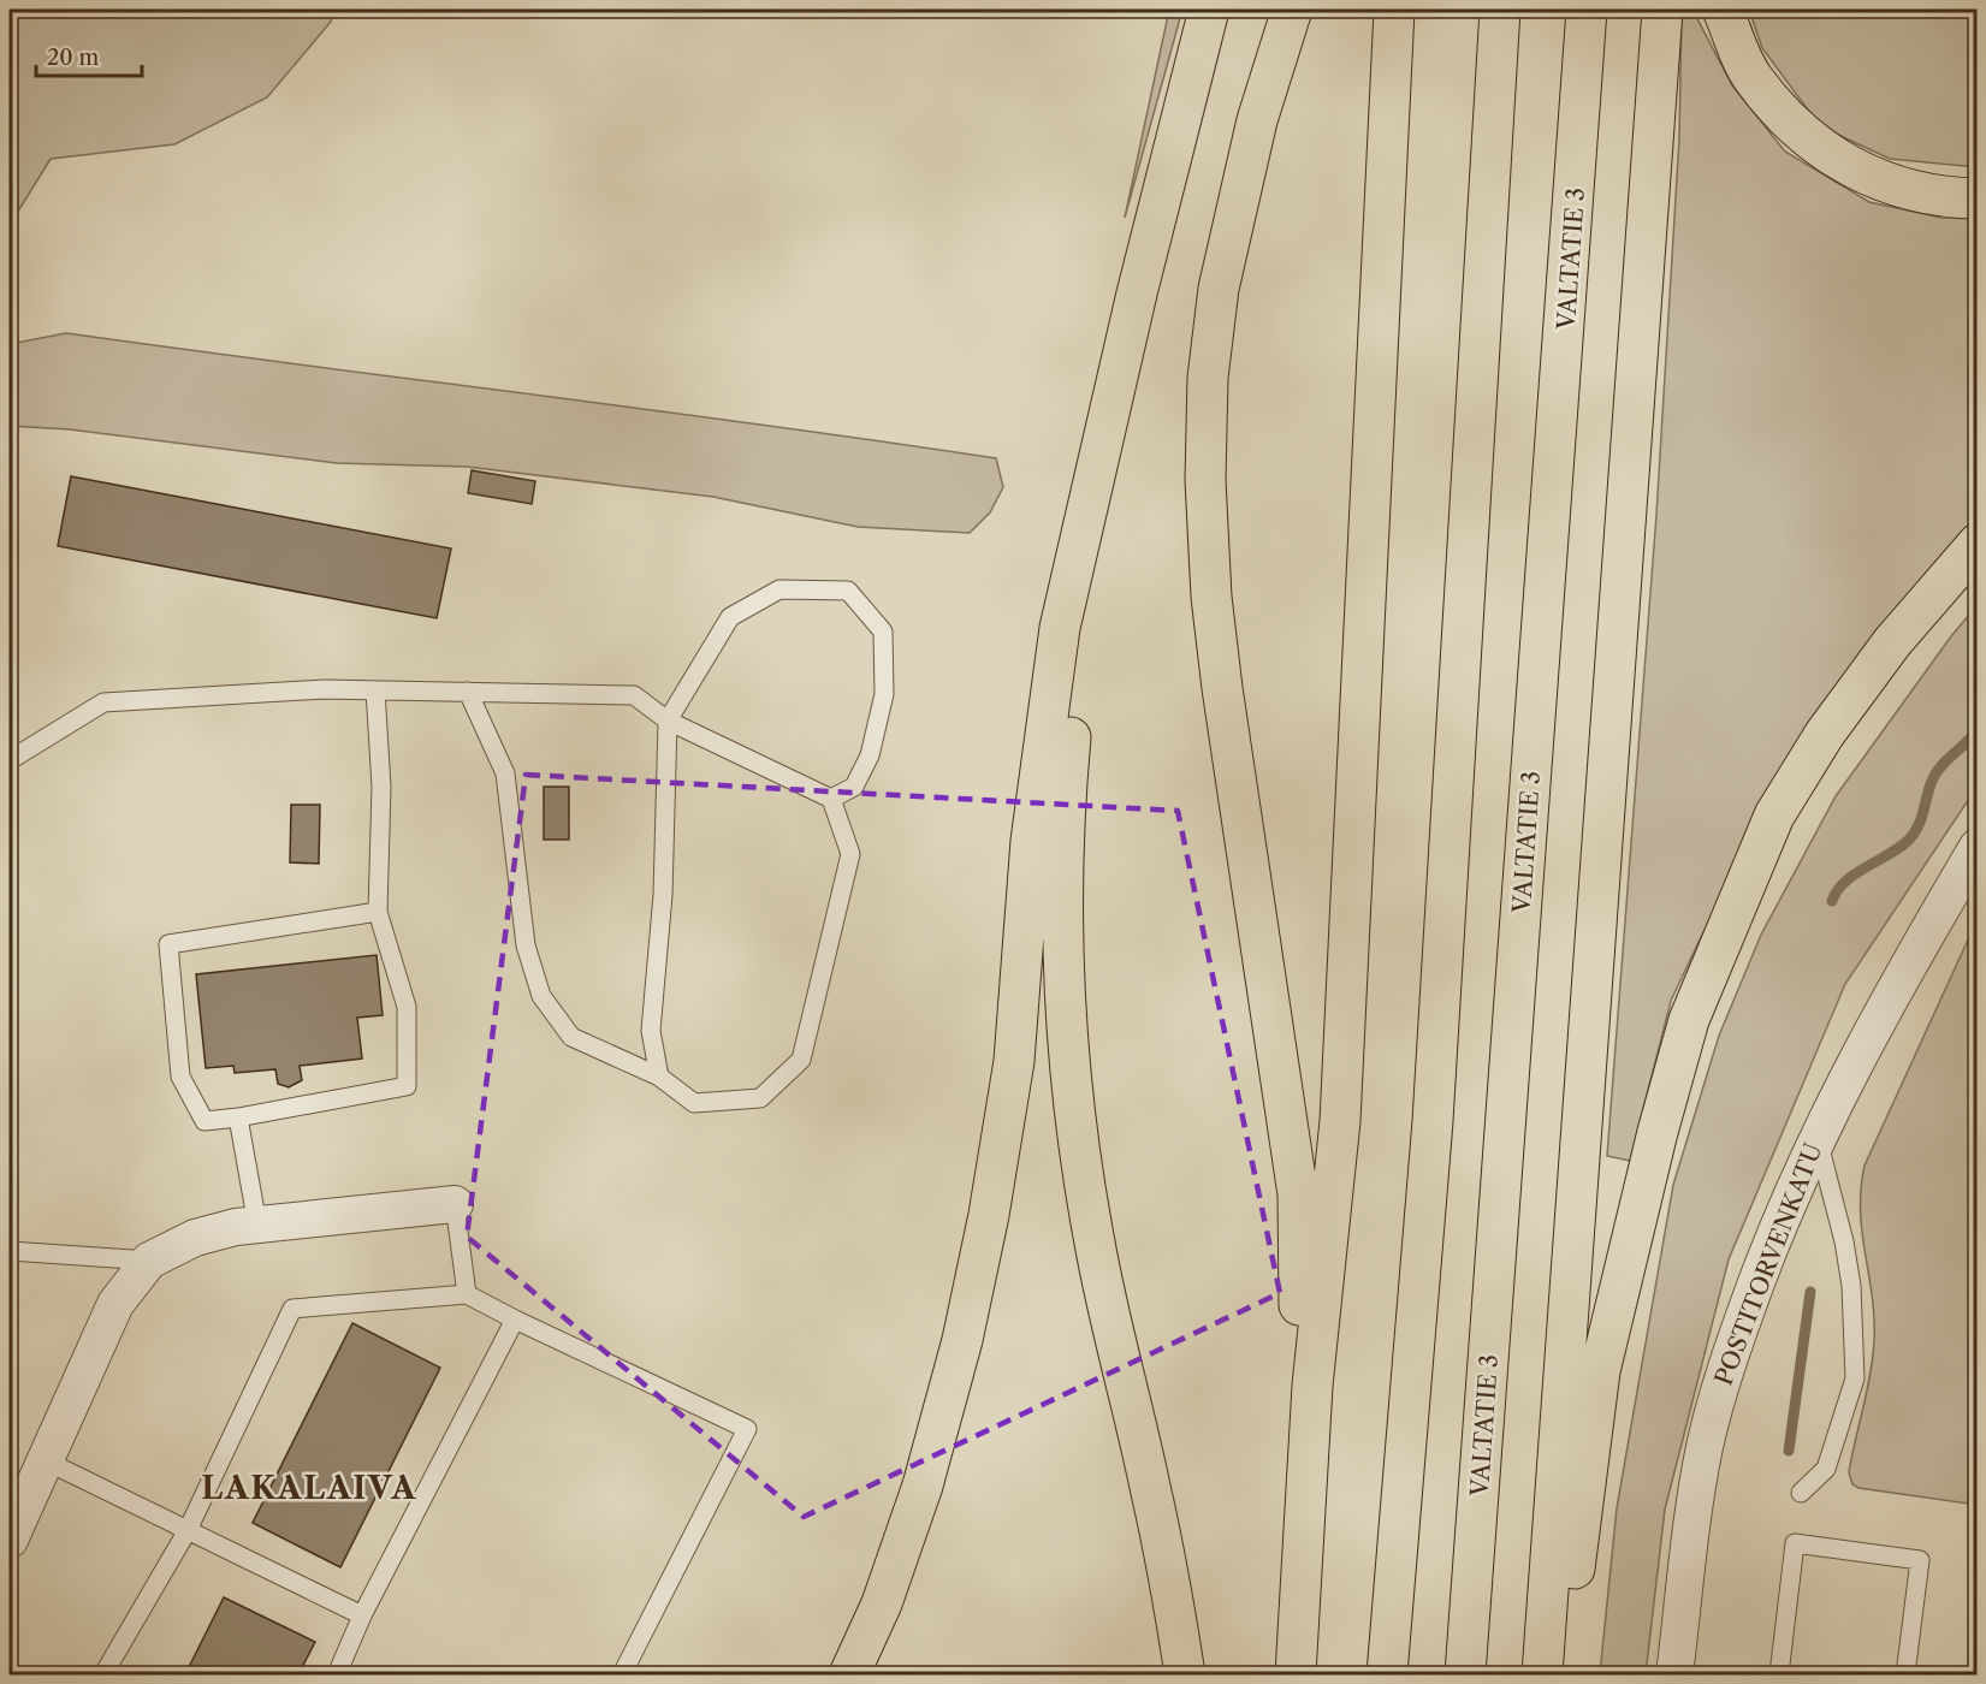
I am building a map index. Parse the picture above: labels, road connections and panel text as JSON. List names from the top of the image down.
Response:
{
  "streets": {
    "highway": ["VALTATIE 3"],
    "street": ["POSTITORVENKATU"]
  },
  "districts": ["LAKALAIVA"],
  "scale_bar": "20 m"
}
